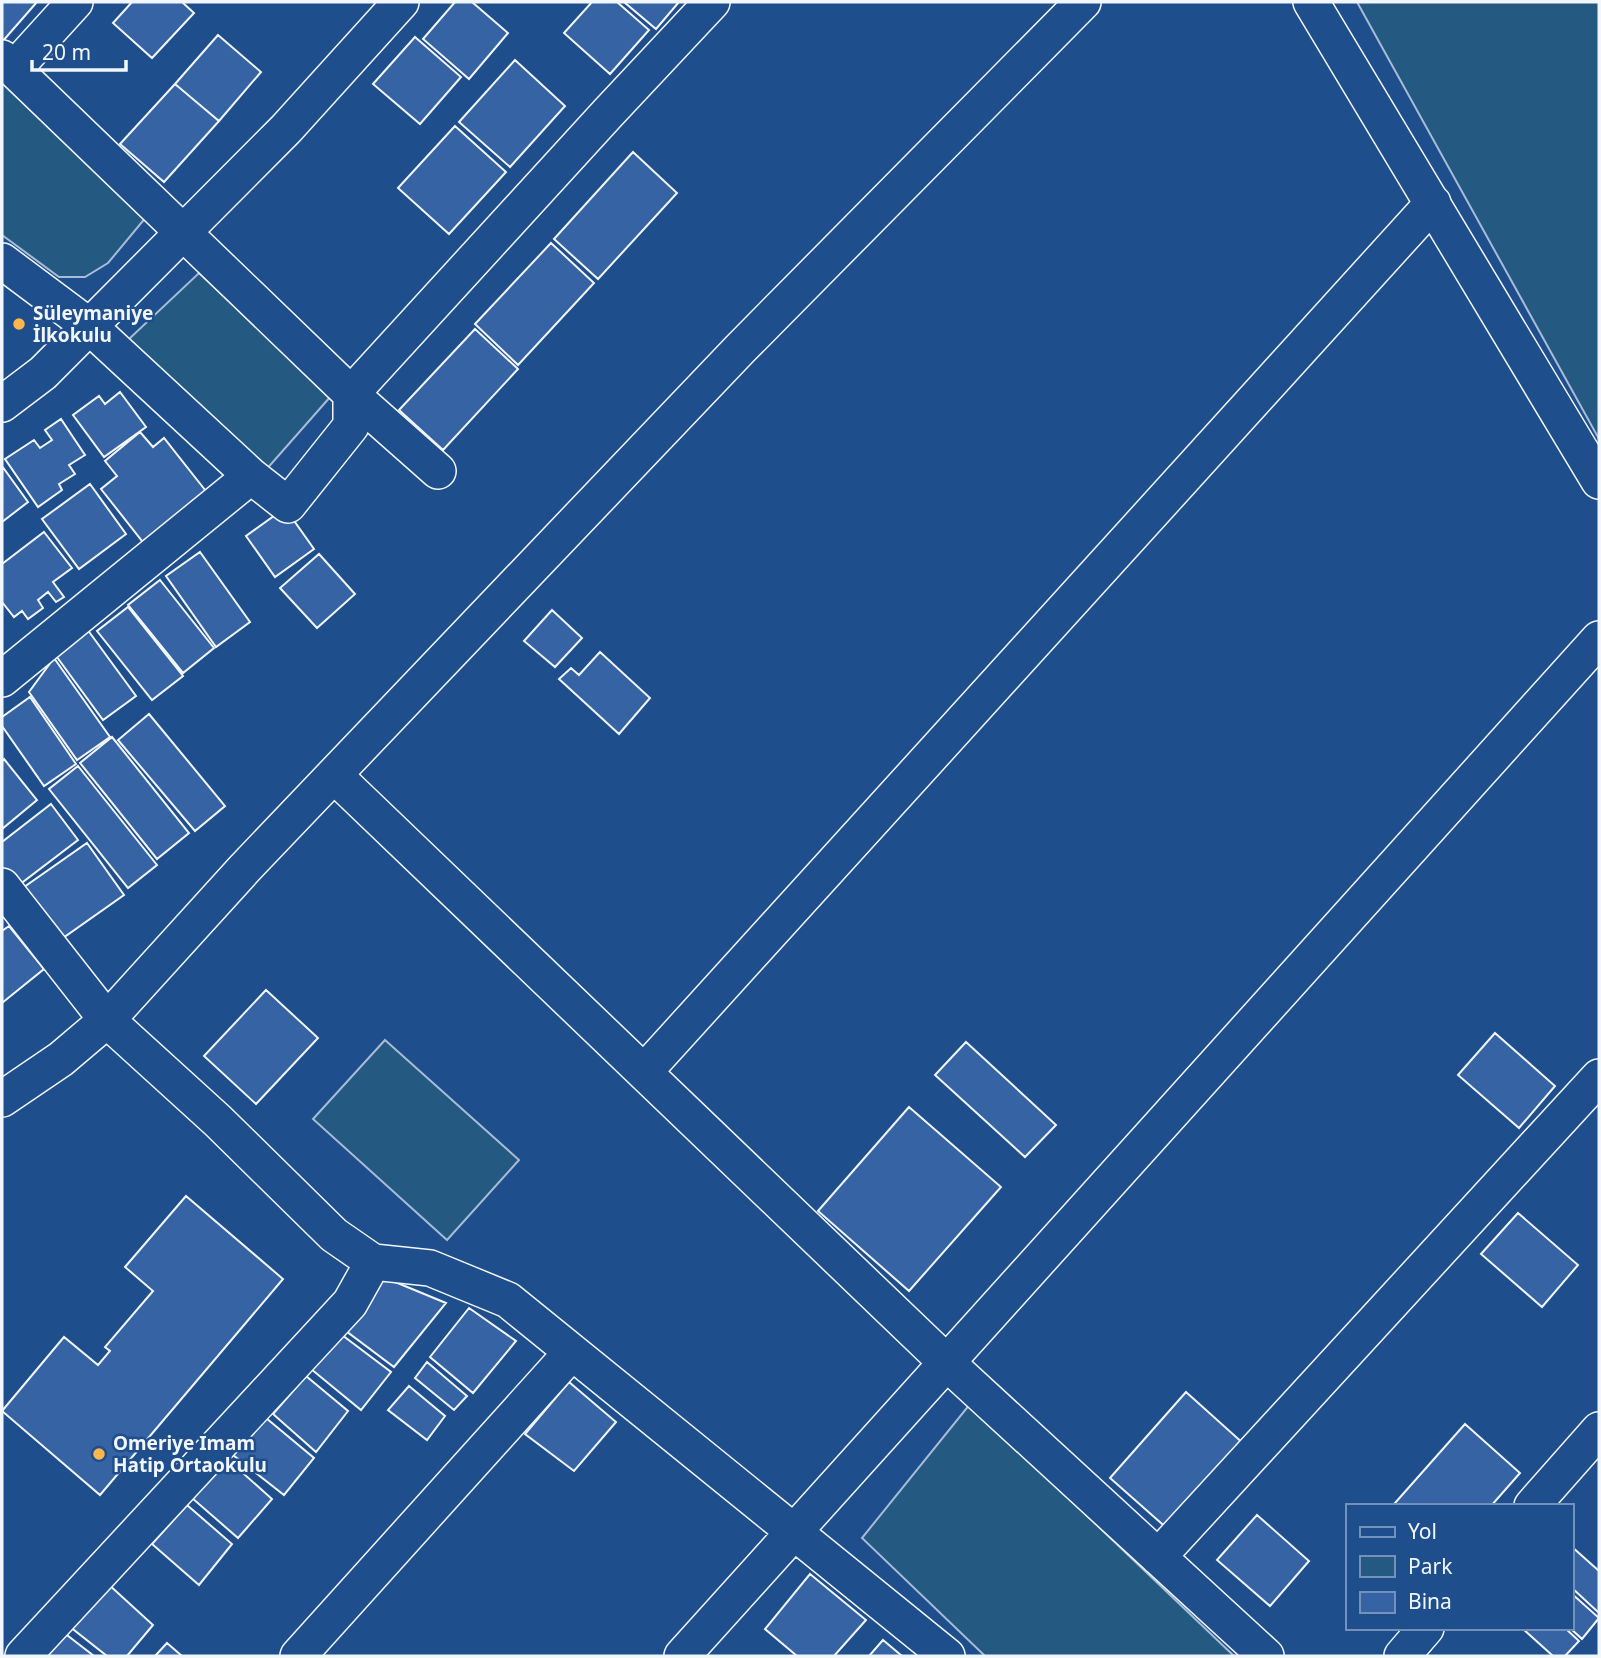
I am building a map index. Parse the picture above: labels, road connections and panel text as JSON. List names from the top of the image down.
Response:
{
  "places": ["Süleymaniye İlkokulu", "Omeriye Imam Hatip Ortaokulu"],
  "legend": ["Yol", "Park", "Bina"],
  "scale_bar": "20 m"
}
